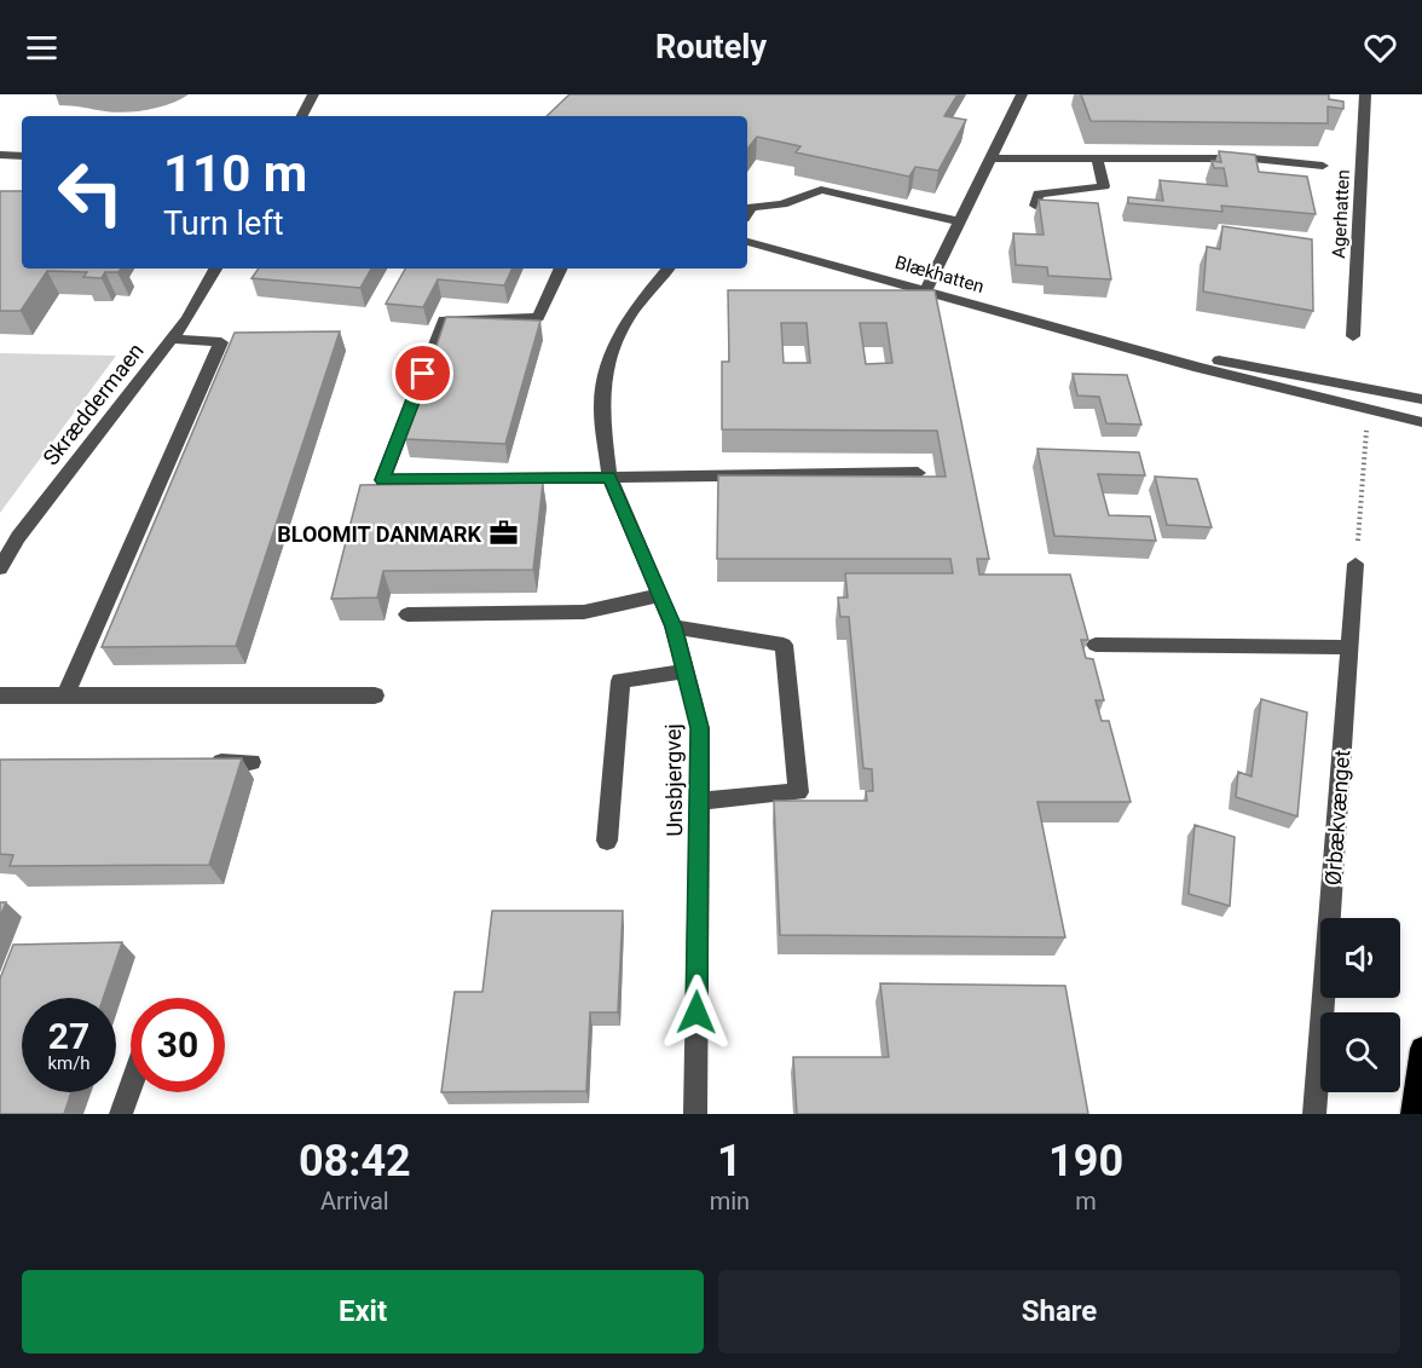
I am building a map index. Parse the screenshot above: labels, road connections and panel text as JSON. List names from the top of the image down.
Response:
{
  "streets": {
    "street": [
      "Agerhatten",
      "Blækhatten",
      "Skræddermaen",
      "Unsbjergvej",
      "Ørbækvænget"
    ]
  },
  "places": {
    "office": ["BLOOMIT DANMARK"]
  },
  "page": {
    "header": "Routely",
    "turn": ["110 m", "Turn left"],
    "speed": "27 km/h",
    "limit": "30",
    "eta": [
      "08:42",
      "Arrival",
      "1",
      "min",
      "190",
      "m"
    ],
    "buttons": ["Exit", "Share"]
  }
}
